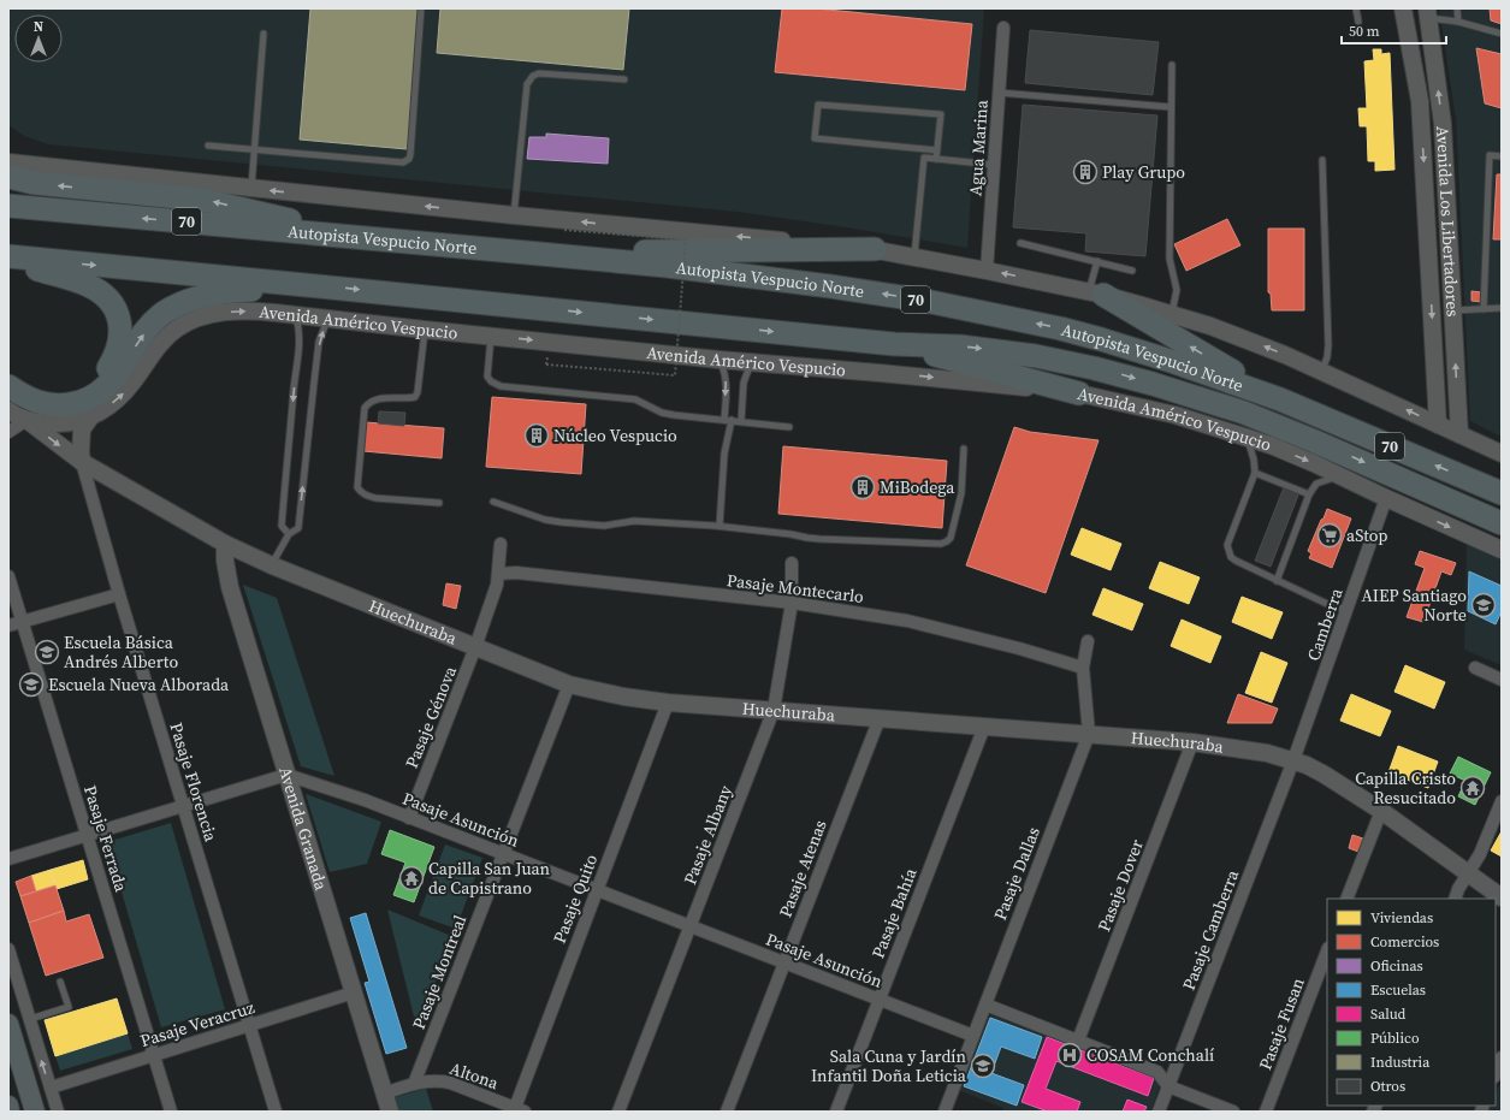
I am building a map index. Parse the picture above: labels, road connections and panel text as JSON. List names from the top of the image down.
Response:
{
  "streets": {
    "highway": ["70", "Autopista Vespucio Norte"],
    "main road": [
      "Avenida Los Libertadores",
      "Avenida Américo Vespucio",
      "Huechuraba",
      "Avenida Granada"
    ],
    "street": [
      "Agua Marina",
      "Pasaje Montecarlo",
      "Camberra",
      "Pasaje Génova",
      "Pasaje Florencia",
      "Pasaje Asunción",
      "Pasaje Albany",
      "Pasaje Ferrada",
      "Pasaje Atenas",
      "Pasaje Dallas",
      "Pasaje Dover",
      "Pasaje Quito",
      "Pasaje Bahía",
      "Pasaje Camberra",
      "Pasaje Montreal",
      "Pasaje Veracruz",
      "Pasaje Fusan",
      "Altona"
    ]
  },
  "crossings": [
    ["Avenida Américo Vespucio", "Huechuraba"],
    ["Avenida Américo Vespucio", "Camberra"],
    ["Pasaje Montecarlo", "Pasaje Génova"],
    ["Pasaje Montecarlo", "Pasaje Albany"],
    ["Pasaje Montecarlo", "Pasaje Dallas"],
    ["Huechuraba", "Camberra"],
    ["Huechuraba", "Pasaje Génova"],
    ["Huechuraba", "Pasaje Florencia"],
    ["Huechuraba", "Avenida Granada"],
    ["Huechuraba", "Pasaje Albany"],
    ["Huechuraba", "Pasaje Atenas"],
    ["Huechuraba", "Pasaje Dallas"],
    ["Huechuraba", "Pasaje Dover"],
    ["Huechuraba", "Pasaje Quito"],
    ["Huechuraba", "Pasaje Bahía"],
    ["Huechuraba", "Pasaje Camberra"],
    ["Huechuraba", "Pasaje Montreal"],
    ["Camberra", "Pasaje Camberra"],
    ["Pasaje Génova", "Pasaje Asunción"],
    ["Pasaje Florencia", "Pasaje Veracruz"],
    ["Pasaje Asunción", "Avenida Granada"],
    ["Pasaje Asunción", "Pasaje Albany"],
    ["Pasaje Asunción", "Pasaje Atenas"],
    ["Pasaje Asunción", "Pasaje Dallas"],
    ["Pasaje Asunción", "Pasaje Quito"],
    ["Pasaje Asunción", "Pasaje Bahía"],
    ["Pasaje Asunción", "Pasaje Montreal"],
    ["Avenida Granada", "Pasaje Veracruz"],
    ["Avenida Granada", "Altona"],
    ["Pasaje Ferrada", "Pasaje Veracruz"],
    ["Pasaje Quito", "Altona"],
    ["Pasaje Montreal", "Altona"]
  ],
  "places": {
    "building": ["Play Grupo", "Núcleo Vespucio", "MiBodega"],
    "supermarket": ["aStop"],
    "school or university": [
      "AIEP Santiago Norte",
      "Escuela Básica Andrés Alberto",
      "Escuela Nueva Alborada",
      "Sala Cuna y Jardín Infantil Doña Leticia"
    ],
    "temple": ["Capilla Cristo Resucitado", "Capilla San Juan de Capistrano"],
    "hospital": ["COSAM Conchalí"]
  },
  "legend": [
    "Viviendas",
    "Comercios",
    "Oficinas",
    "Escuelas",
    "Salud",
    "Público",
    "Industria",
    "Otros"
  ],
  "scale_bar": "50 m",
  "north": "top"
}
